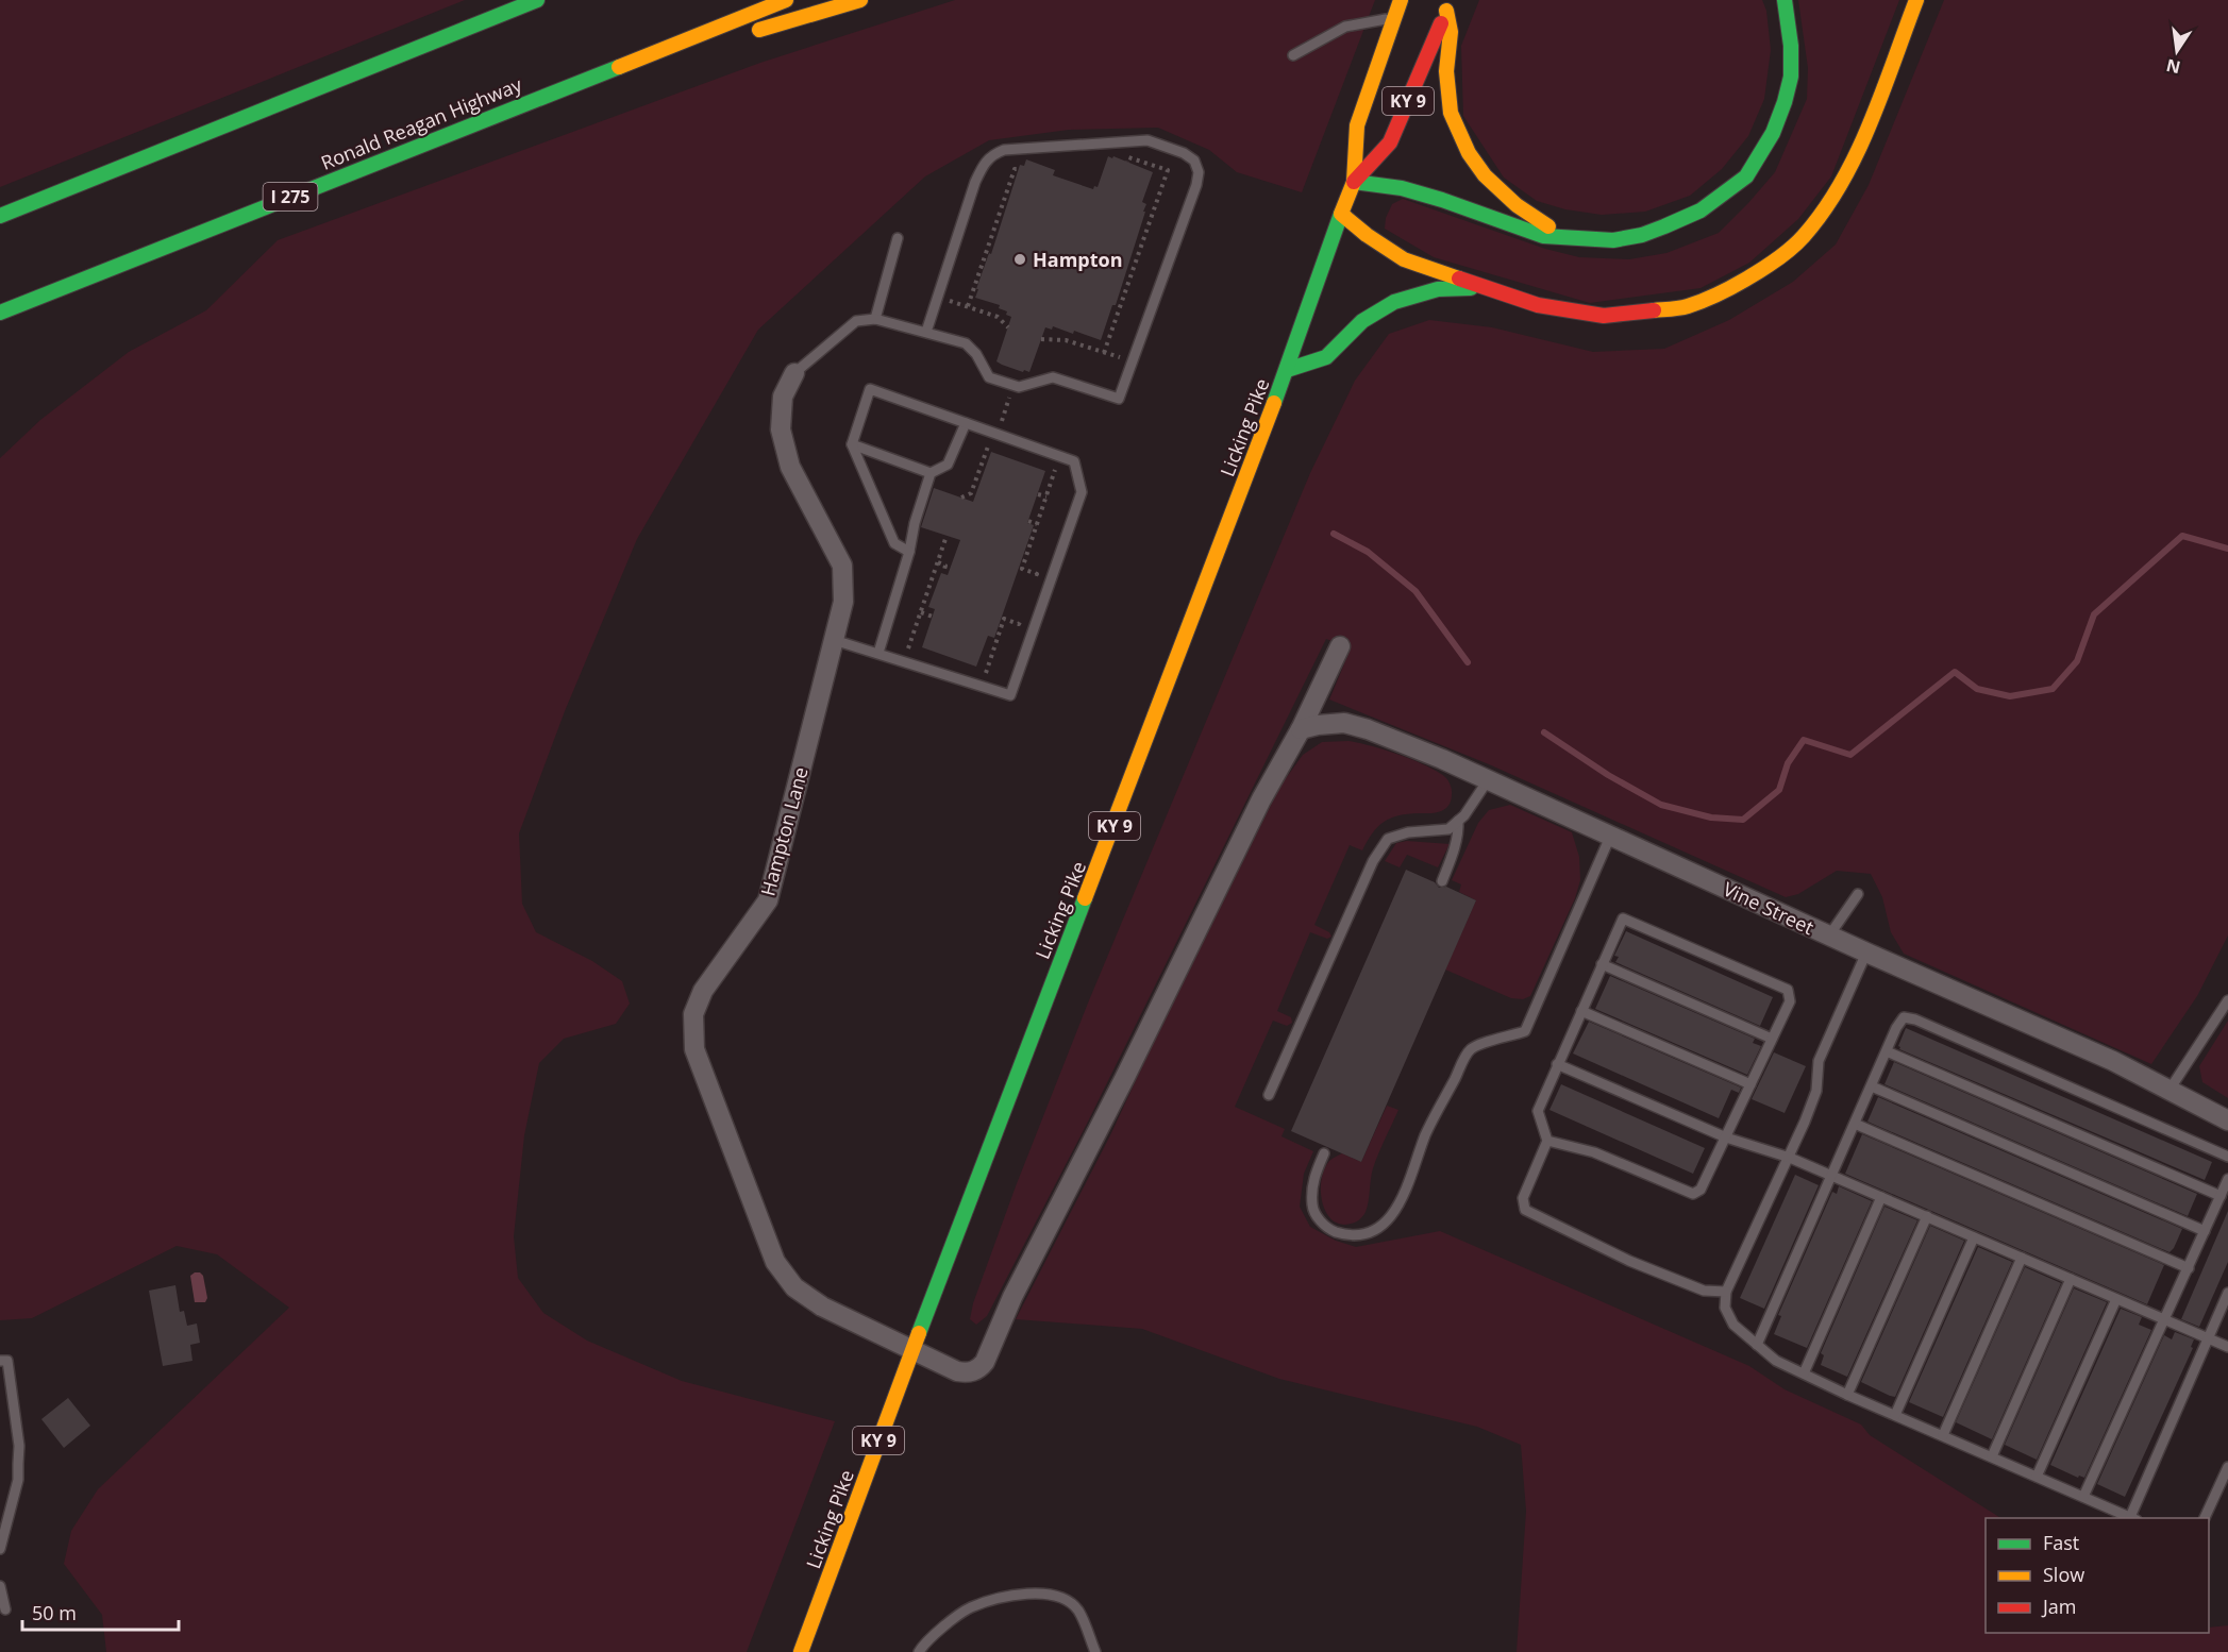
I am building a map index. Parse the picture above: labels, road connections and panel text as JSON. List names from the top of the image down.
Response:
{
  "streets": {
    "main road": [
      "KY 9",
      "Ronald Reagan Highway",
      "I 275",
      "Licking Pike"
    ],
    "street": ["Hampton Lane", "Vine Street"]
  },
  "crossings": [
    ["Licking Pike", "Hampton Lane"],
    ["Hampton Lane", "Vine Street"]
  ],
  "places": ["Hampton"],
  "legend": ["Fast", "Slow", "Jam"],
  "scale_bar": "50 m",
  "north": "bottom"
}
